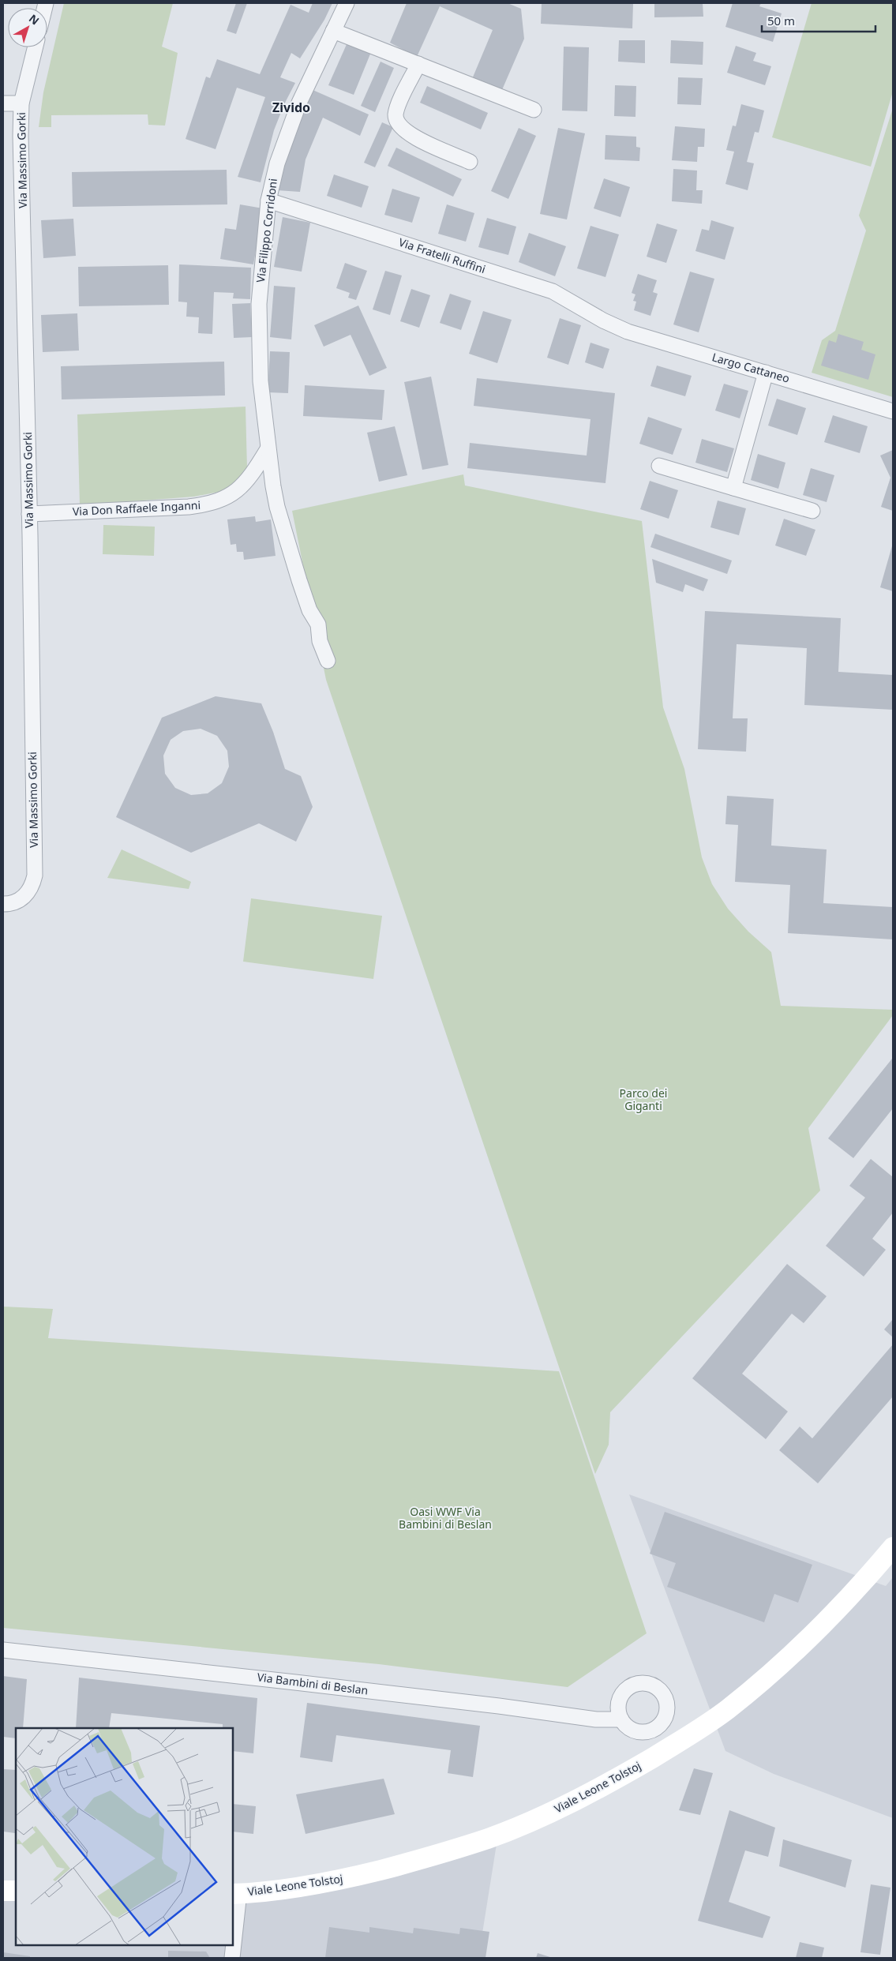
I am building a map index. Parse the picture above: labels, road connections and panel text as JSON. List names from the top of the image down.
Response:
{
  "streets": {
    "street": [
      "Via Massimo Gorki",
      "Via Filippo Corridoni",
      "Via Fratelli Ruffini",
      "Largo Cattaneo",
      "Via Don Raffaele Inganni",
      "Via Bambini di Beslan",
      "Viale Leone Tolstoj"
    ]
  },
  "crossings": [
    ["Via Massimo Gorki", "Via Don Raffaele Inganni"],
    ["Via Filippo Corridoni", "Via Fratelli Ruffini"],
    ["Via Filippo Corridoni", "Via Don Raffaele Inganni"],
    ["Via Fratelli Ruffini", "Largo Cattaneo"]
  ],
  "districts": ["Zivido"],
  "parks": ["Parco dei Giganti", "Oasi WWF Via Bambini di Beslan"],
  "scale_bar": "50 m",
  "north": "top right"
}
